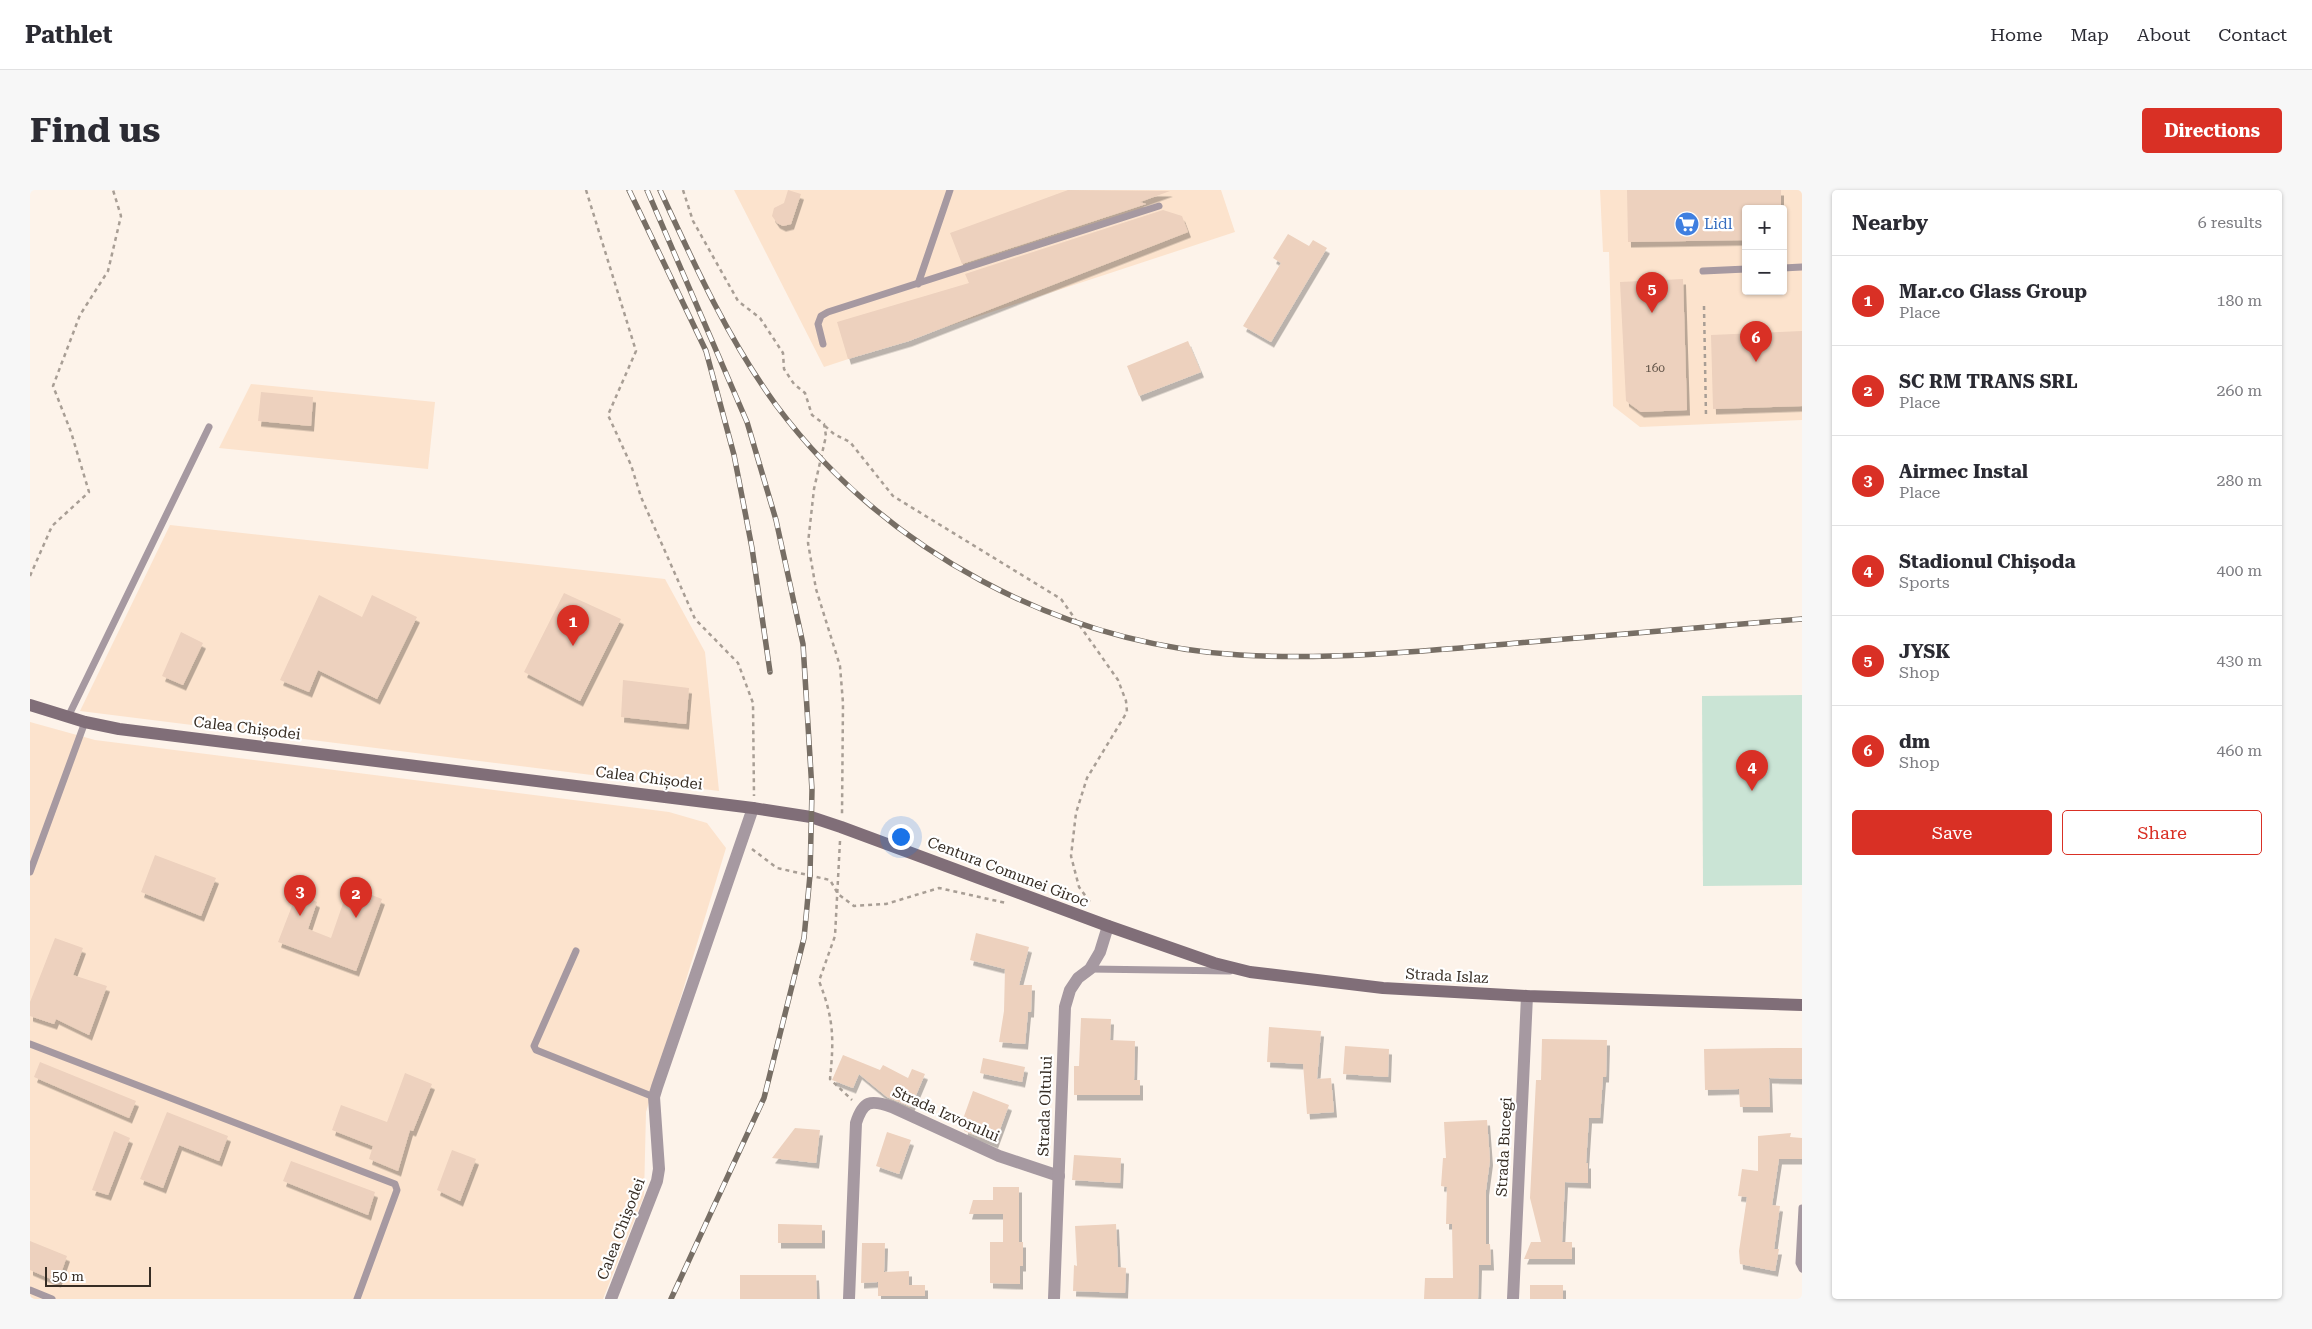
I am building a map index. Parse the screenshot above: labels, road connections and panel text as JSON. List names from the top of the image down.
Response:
{
  "streets": {
    "main road": ["Calea Chișodei", "Centura Comunei Giroc", "Strada Islaz"],
    "street": ["Strada Oltului", "Strada Izvorului", "Strada Bucegi"]
  },
  "crossings": [
    ["Calea Chișodei", "Centura Comunei Giroc"],
    ["Centura Comunei Giroc", "Strada Islaz"],
    ["Centura Comunei Giroc", "Strada Oltului"],
    ["Strada Islaz", "Strada Oltului"],
    ["Strada Islaz", "Strada Bucegi"],
    ["Strada Oltului", "Strada Izvorului"]
  ],
  "places": {
    "supermarket": ["Lidl"]
  },
  "house_numbers": ["160"],
  "scale_bar": "50 m",
  "page": {
    "header": "Pathlet",
    "nav": [
      "Home",
      "Map",
      "About",
      "Contact"
    ],
    "buttons": [
      "Directions",
      ["Save", "Share"]
    ],
    "title": "Find us",
    "heading": ["Nearby", "6 results"],
    "map_buttons": ["+", "−"],
    "list": [
      {
        "mark": "1",
        "name": "Mar.co Glass Group",
        "note": "Place",
        "value": "180 m"
      },
      {
        "mark": "2",
        "name": "SC RM TRANS SRL",
        "note": "Place",
        "value": "260 m"
      },
      {
        "mark": "3",
        "name": "Airmec Instal",
        "note": "Place",
        "value": "280 m"
      },
      {
        "mark": "4",
        "name": "Stadionul Chișoda",
        "note": "Sports",
        "value": "400 m"
      },
      {
        "mark": "5",
        "name": "JYSK",
        "note": "Shop",
        "value": "430 m"
      },
      {
        "mark": "6",
        "name": "dm",
        "note": "Shop",
        "value": "460 m"
      }
    ],
    "pins": [
      "5",
      "6",
      "1",
      "4",
      "3",
      "2"
    ],
    "scale": "50 m"
  }
}
